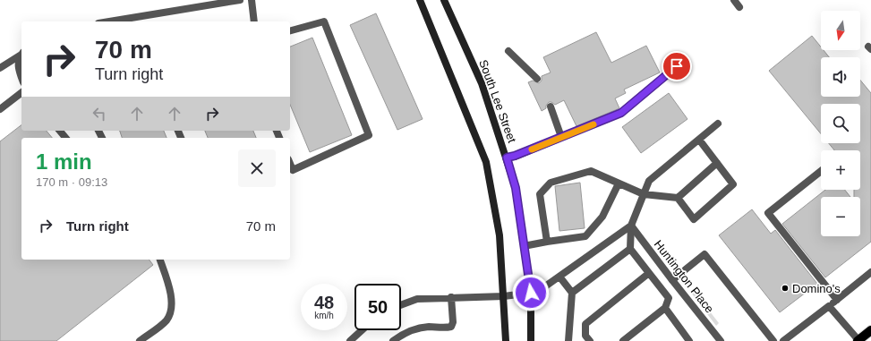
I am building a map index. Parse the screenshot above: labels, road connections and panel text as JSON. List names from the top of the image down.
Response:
{
  "streets": {
    "main road": ["South Lee Street"],
    "street": ["Huntington Place"]
  },
  "places": ["Domino's"],
  "north": "bottom",
  "page": {
    "map_buttons": ["+", "−"],
    "turn": ["70 m", "Turn right"],
    "heading": ["1 min", "170 m · 09:13"],
    "list": [
      {
        "name": "Turn right",
        "value": "70 m"
      }
    ],
    "speed": "48 km/h",
    "limit": "50"
  }
}
